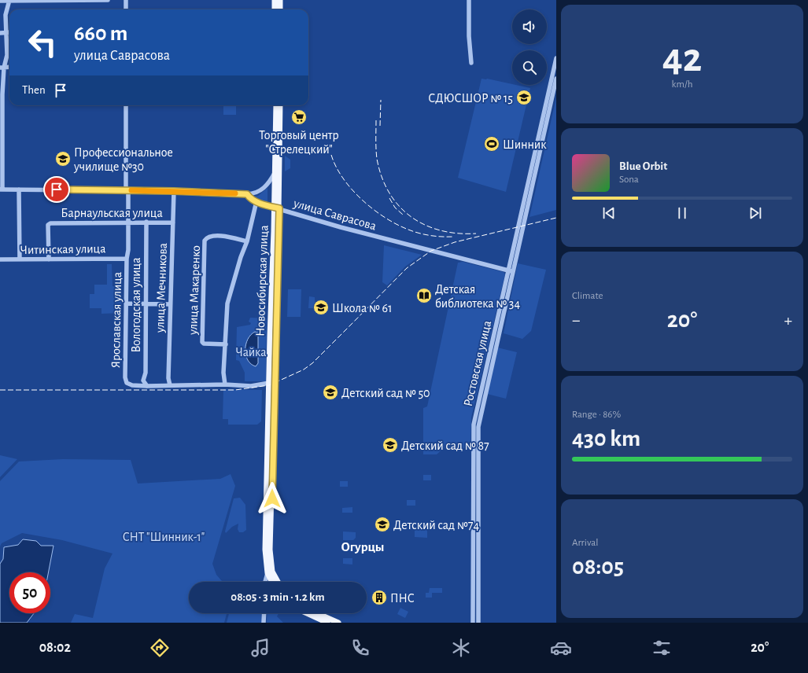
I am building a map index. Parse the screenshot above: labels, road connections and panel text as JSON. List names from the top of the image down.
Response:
{
  "streets": {
    "main road": ["Новосибирская улица"],
    "street": [
      "Барнаульская улица",
      "улица Саврасова",
      "Читинская улица",
      "улица Мечникова",
      "улица Макаренко",
      "Вологодская улица",
      "Ярославская улица",
      "Ростовская улица"
    ]
  },
  "crossings": [
    ["Барнаульская улица", "Читинская улица"],
    ["Барнаульская улица", "улица Мечникова"],
    ["Барнаульская улица", "Вологодская улица"],
    ["Барнаульская улица", "Ярославская улица"],
    ["улица Саврасова", "Новосибирская улица"],
    ["улица Саврасова", "Ростовская улица"],
    ["Читинская улица", "Ярославская улица"],
    ["Новосибирская улица", "Ярославская улица"],
    ["улица Мечникова", "Ярославская улица"],
    ["Вологодская улица", "Ярославская улица"]
  ],
  "districts": ["Огурцы"],
  "parks": ["Чайка", "СНТ \"Шинник-1\""],
  "places": {
    "school or university": [
      "СДЮСШОР № 15",
      "Профессиональное училище №30",
      "Школа № 61",
      "Детский сад № 50",
      "Детский сад № 87",
      "Детский сад №74"
    ],
    "supermarket": ["Торговый центр \"Стрелецкий\""],
    "sports": ["Шинник"],
    "library": ["Детская библиотека № 34"],
    "building": ["ПНС"]
  },
  "page": {
    "tile": [
      ["42", "km/h"],
      "Climate",
      ["Range · 86%", "430 km"],
      ["Arrival", "08:05"]
    ],
    "turn": ["660 m", "улица Саврасова"],
    "then": "Then",
    "song": ["Blue Orbit", "Sona"],
    "heat": ["−", "20°", "+"],
    "limit": "50",
    "trip": "08:05 · 3 min · 1.2 km",
    "tabs": ["08:02", "20°"]
  }
}
